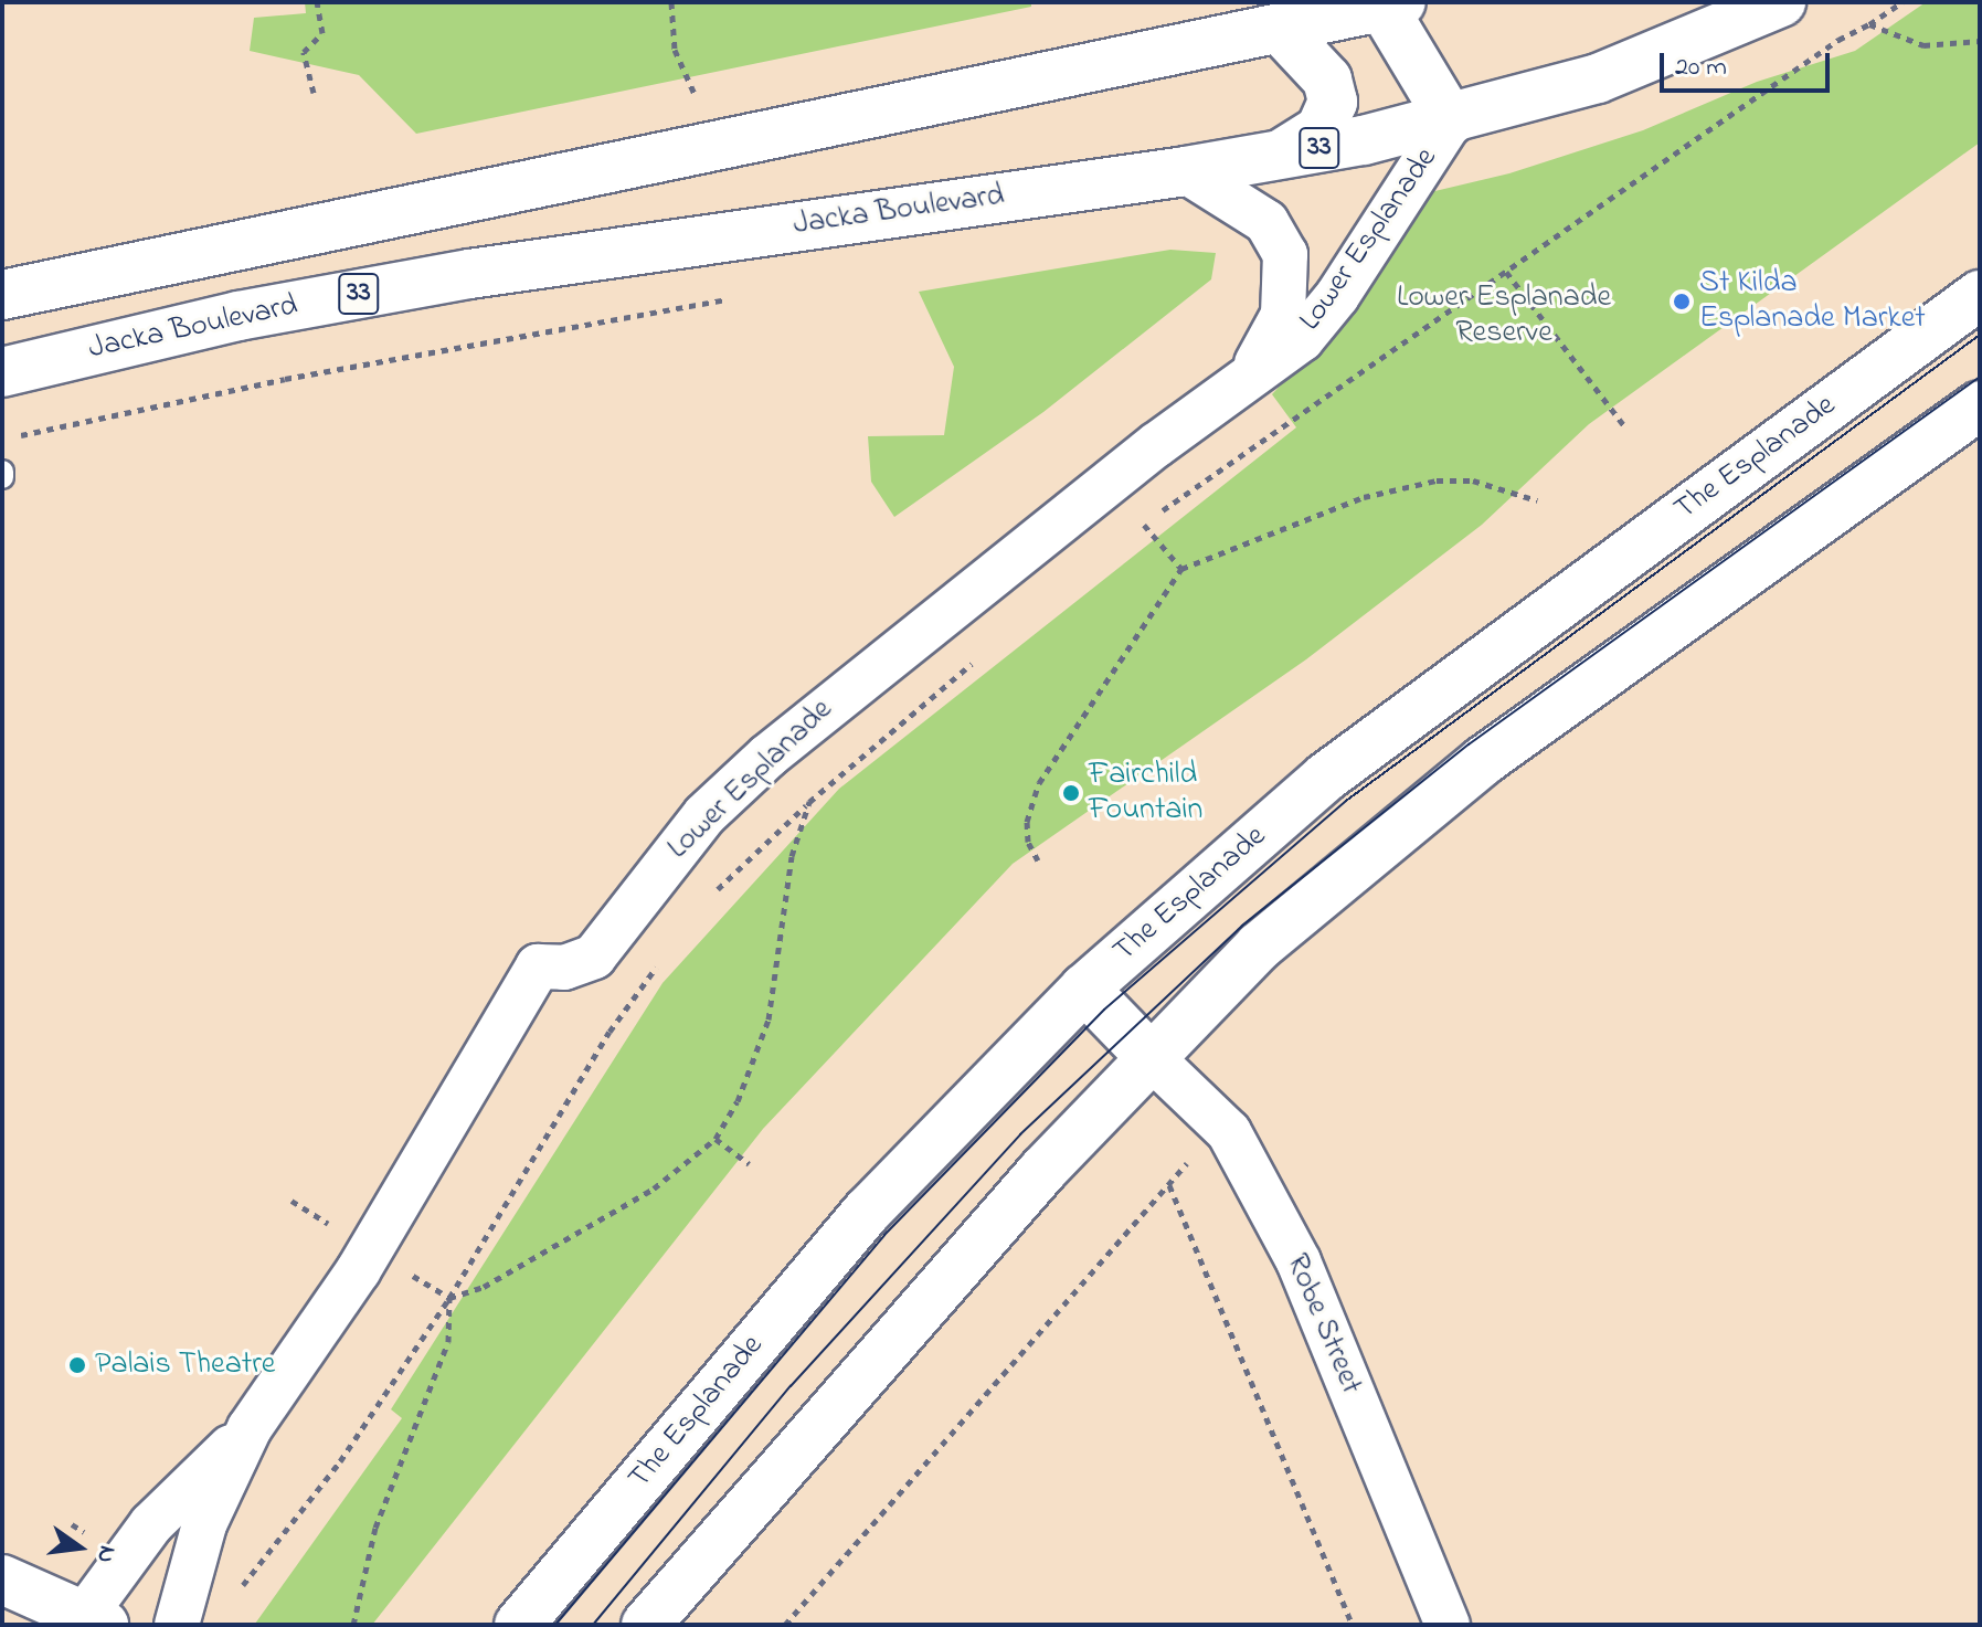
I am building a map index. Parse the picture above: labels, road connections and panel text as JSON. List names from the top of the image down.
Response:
{
  "streets": {
    "street": [
      "33",
      "Jacka Boulevard",
      "Lower Esplanade",
      "The Esplanade",
      "Robe Street"
    ]
  },
  "crossings": [
    ["Jacka Boulevard", "Lower Esplanade"]
  ],
  "parks": ["Lower Esplanade Reserve"],
  "places": ["St Kilda Esplanade Market", "Fairchild Fountain", "Palais Theatre"],
  "scale_bar": "20 m",
  "north": "right"
}
